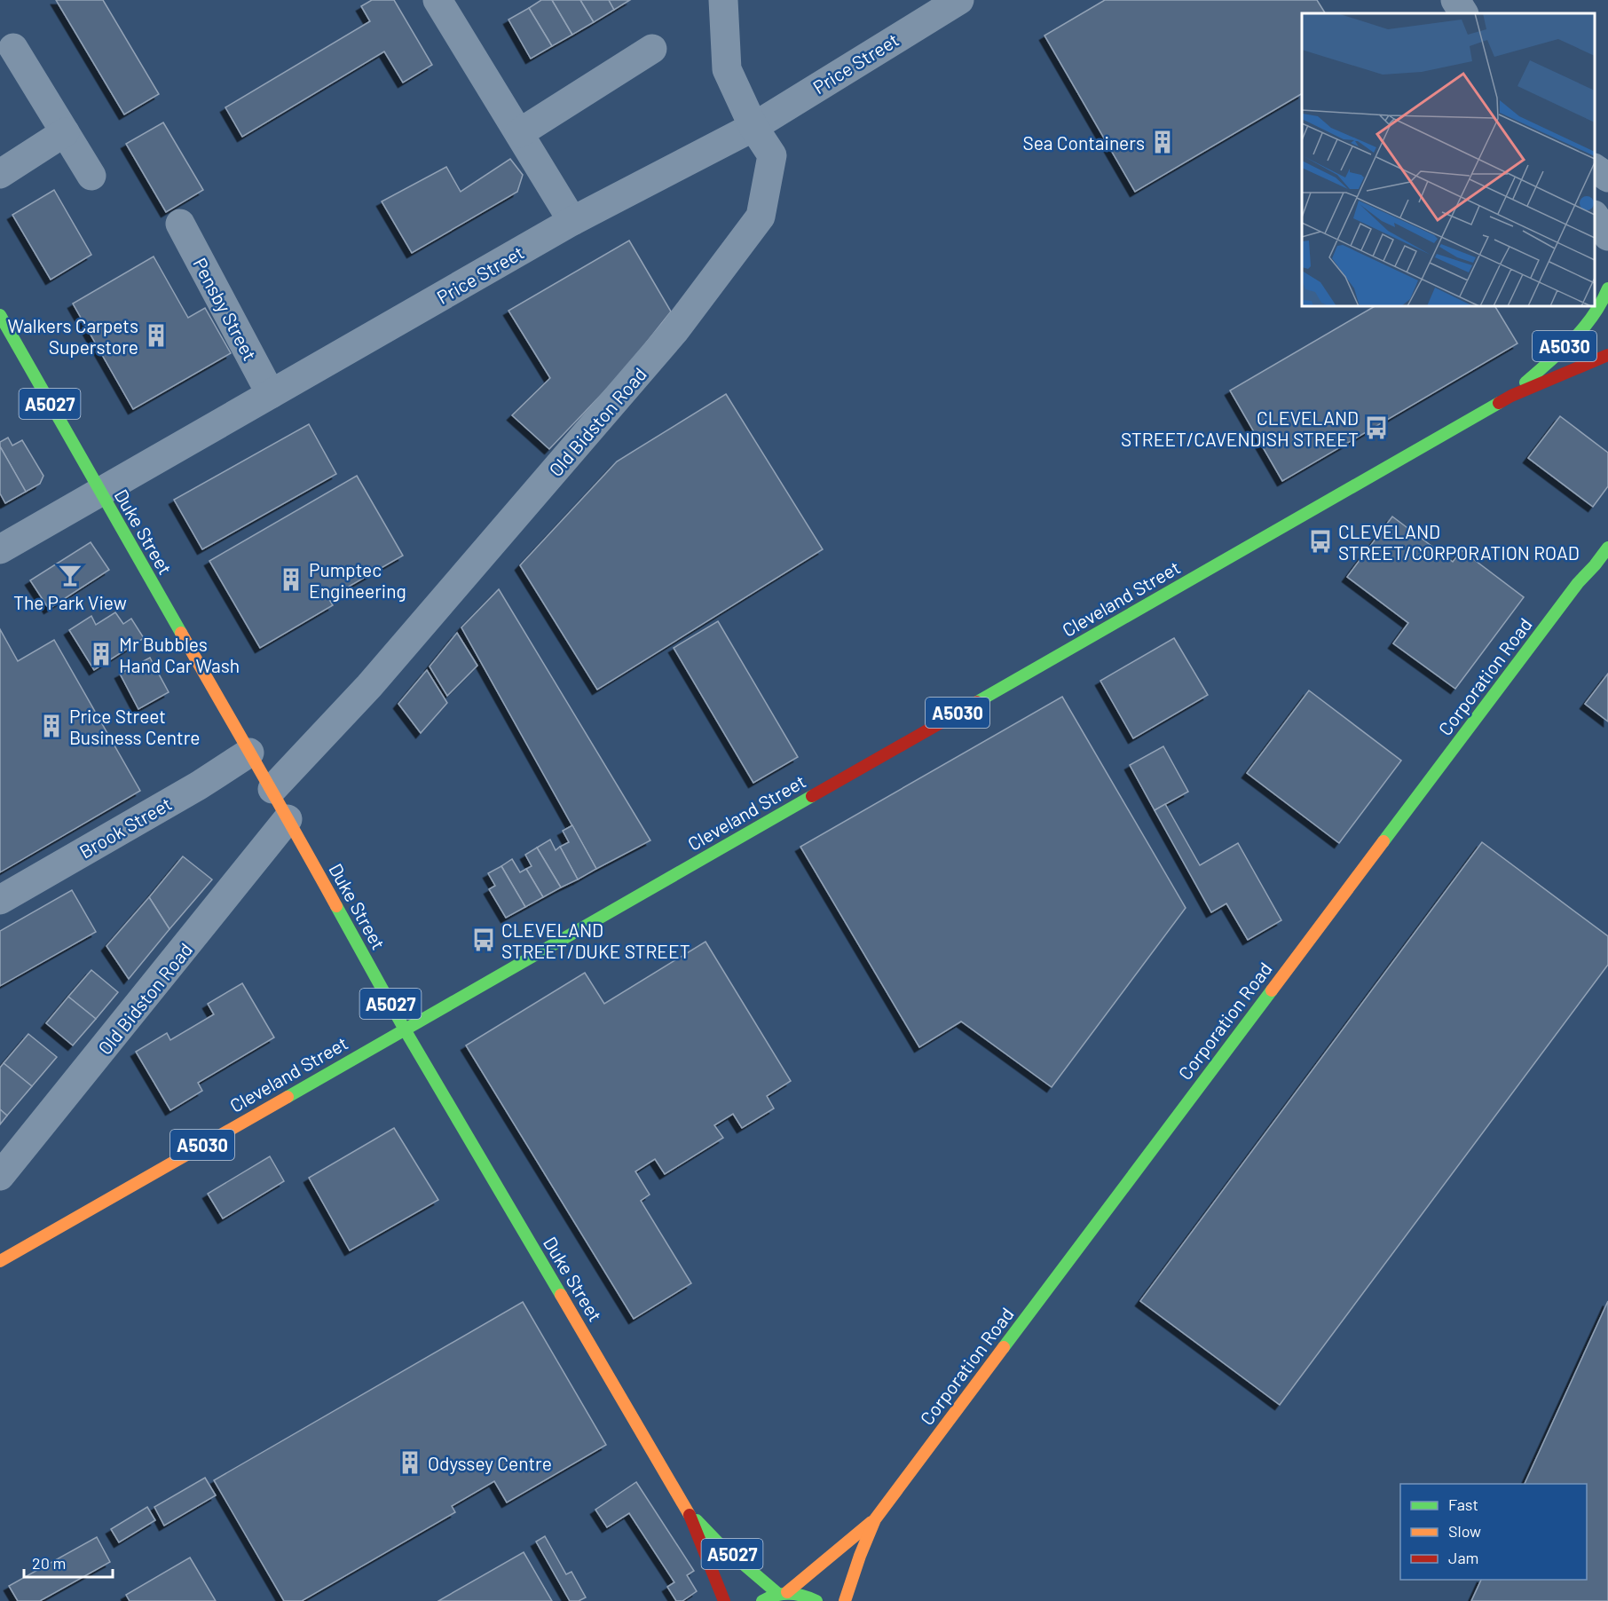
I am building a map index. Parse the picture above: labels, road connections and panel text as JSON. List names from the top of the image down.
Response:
{
  "streets": {
    "main road": [
      "A5030",
      "A5027",
      "Duke Street",
      "Cleveland Street",
      "Corporation Road"
    ],
    "street": [
      "Price Street",
      "Pensby Street",
      "Old Bidston Road",
      "Brook Street"
    ]
  },
  "crossings": [
    ["Price Street", "Pensby Street"],
    ["Price Street", "Old Bidston Road"],
    ["Price Street", "Duke Street"],
    ["Old Bidston Road", "Duke Street"],
    ["Duke Street", "Cleveland Street"],
    ["Duke Street", "Corporation Road"],
    ["Duke Street", "Brook Street"]
  ],
  "places": {
    "building": [
      "Sea Containers",
      "Walkers Carpets Superstore",
      "Pumptec Engineering",
      "Mr Bubbles Hand Car Wash",
      "Price Street Business Centre",
      "Odyssey Centre"
    ],
    "bus stop": ["CLEVELAND STREET/CAVENDISH STREET", "CLEVELAND STREET/CORPORATION ROAD", "CLEVELAND STREET/DUKE STREET"],
    "bar": ["The Park View"]
  },
  "legend": ["Fast", "Slow", "Jam"],
  "scale_bar": "20 m"
}
